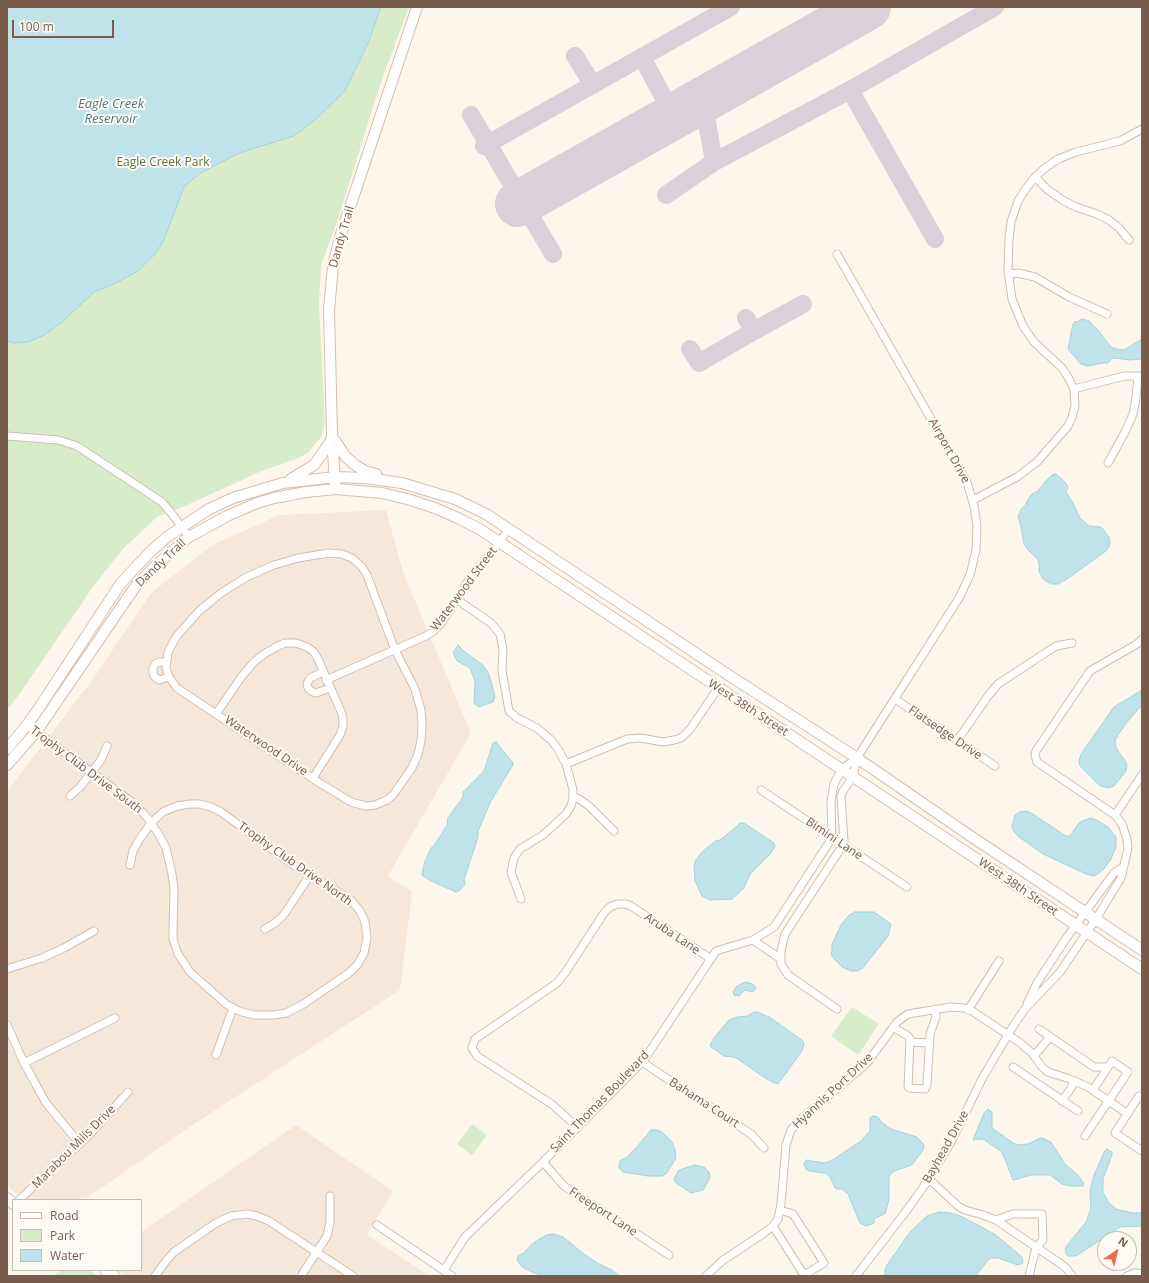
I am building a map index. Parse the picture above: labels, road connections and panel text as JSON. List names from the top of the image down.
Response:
{
  "streets": {
    "main road": ["Dandy Trail", "West 38th Street"],
    "street": [
      "Airport Drive",
      "Waterwood Street",
      "Flatsedge Drive",
      "Waterwood Drive",
      "Trophy Club Drive South",
      "Bimini Lane",
      "Trophy Club Drive North",
      "Aruba Lane",
      "Hyannis Port Drive",
      "Saint Thomas Boulevard",
      "Bahama Court",
      "Marabou Mills Drive",
      "Bayhead Drive",
      "Freeport Lane"
    ]
  },
  "crossings": [
    ["Dandy Trail", "West 38th Street"],
    ["Dandy Trail", "Trophy Club Drive South"],
    ["Airport Drive", "West 38th Street"],
    ["Airport Drive", "Flatsedge Drive"],
    ["Waterwood Street", "West 38th Street"],
    ["Waterwood Street", "Waterwood Drive"],
    ["West 38th Street", "Bayhead Drive"],
    ["Trophy Club Drive South", "Trophy Club Drive North"],
    ["Bimini Lane", "Saint Thomas Boulevard"],
    ["Aruba Lane", "Saint Thomas Boulevard"],
    ["Hyannis Port Drive", "Bayhead Drive"],
    ["Saint Thomas Boulevard", "Bahama Court"],
    ["Saint Thomas Boulevard", "Freeport Lane"]
  ],
  "water": ["Eagle Creek Reservoir"],
  "parks": ["Eagle Creek Park"],
  "legend": ["Road", "Park", "Water"],
  "scale_bar": "100 m",
  "north": "top right"
}
